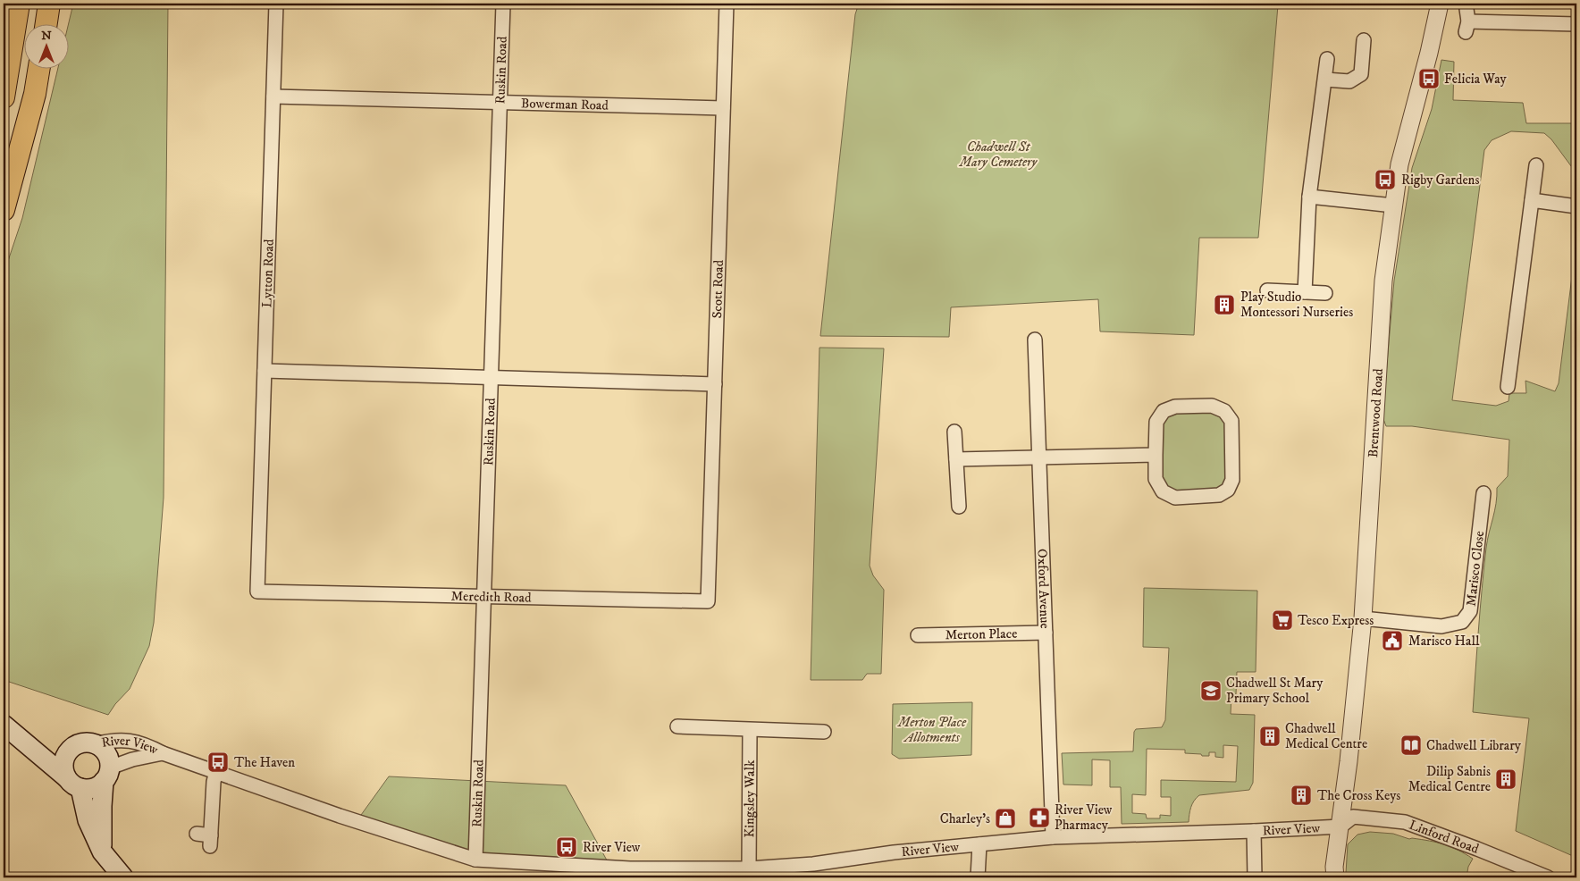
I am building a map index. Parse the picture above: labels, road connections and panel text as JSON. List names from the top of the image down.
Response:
{
  "streets": {
    "street": [
      "Ruskin Road",
      "Bowerman Road",
      "Lytton Road",
      "Scott Road",
      "Brentwood Road",
      "Marisco Close",
      "Oxford Avenue",
      "Meredith Road",
      "Merton Place",
      "River View",
      "Kingsley Walk",
      "Linford Road"
    ]
  },
  "crossings": [
    ["Ruskin Road", "Bowerman Road"],
    ["Ruskin Road", "Meredith Road"],
    ["Ruskin Road", "River View"],
    ["Bowerman Road", "Lytton Road"],
    ["Bowerman Road", "Scott Road"],
    ["Lytton Road", "Meredith Road"],
    ["Scott Road", "Meredith Road"],
    ["Brentwood Road", "Marisco Close"],
    ["Brentwood Road", "River View"],
    ["Brentwood Road", "Linford Road"],
    ["Oxford Avenue", "Merton Place"],
    ["Oxford Avenue", "River View"],
    ["River View", "Kingsley Walk"],
    ["River View", "Linford Road"]
  ],
  "parks": ["Chadwell St Mary Cemetery", "Merton Place Allotments"],
  "places": {
    "bus stop": [
      "Felicia Way",
      "Rigby Gardens",
      "The Haven",
      "River View"
    ],
    "building": [
      "Play Studio Montessori Nurseries",
      "Chadwell Medical Centre",
      "Dilip Sabnis Medical Centre",
      "The Cross Keys"
    ],
    "supermarket": ["Tesco Express"],
    "public building": ["Marisco Hall"],
    "school or university": ["Chadwell St Mary Primary School"],
    "library": ["Chadwell Library"],
    "pharmacy": ["River View Pharmacy"],
    "shop": ["Charley's"]
  },
  "north": "top"
}
